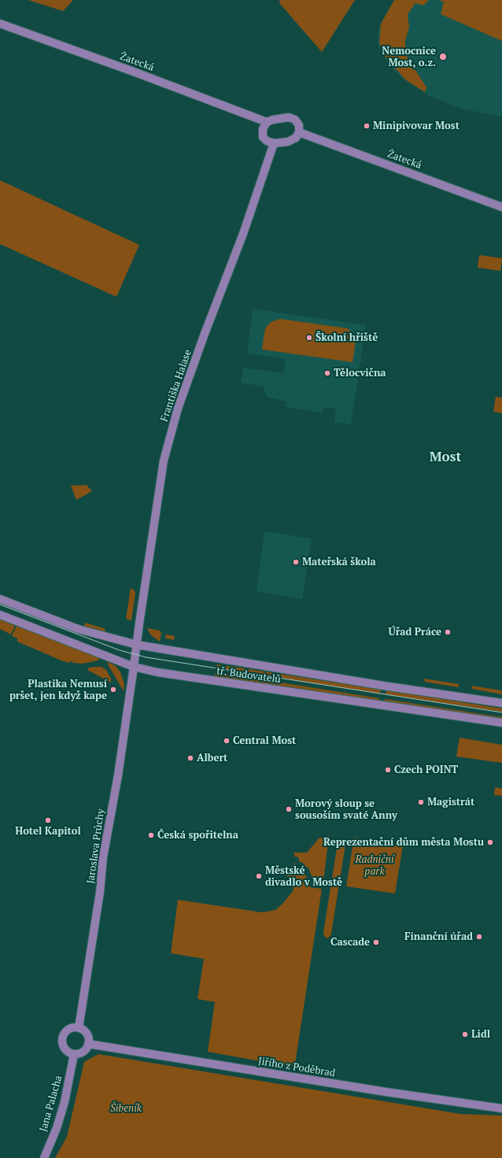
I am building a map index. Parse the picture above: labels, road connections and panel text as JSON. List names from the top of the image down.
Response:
{
  "streets": {
    "street": [
      "Žatecká",
      "Františka Halase",
      "tř. Budovatelů",
      "Jaroslava Průchy",
      "Jiřího z Poděbrad",
      "Jana Palacha"
    ]
  },
  "crossings": [
    ["Žatecká", "Františka Halase"],
    ["Františka Halase", "tř. Budovatelů"],
    ["Františka Halase", "Jaroslava Průchy"],
    ["tř. Budovatelů", "Jaroslava Průchy"],
    ["Jaroslava Průchy", "Jiřího z Poděbrad"],
    ["Jaroslava Průchy", "Jana Palacha"],
    ["Jiřího z Poděbrad", "Jana Palacha"]
  ],
  "districts": ["Most"],
  "parks": ["Radniční park", "Šibeník"],
  "places": [
    "Nemocnice Most, o.z.",
    "Minipivovar Most",
    "Školní hřiště",
    "Tělocvična",
    "Mateřská škola",
    "Úřad Práce",
    "Plastika Nemusí pršet, jen když kape",
    "Central Most",
    "Albert",
    "Czech POINT",
    "Magistrát",
    "Morový sloup se sousoším svaté Anny",
    "Hotel Kapitol",
    "Česká spořitelna",
    "Reprezentační dům města Mostu",
    "Městské divadlo v Mostě",
    "Finanční úřad",
    "Cascade",
    "Lidl"
  ]
}
